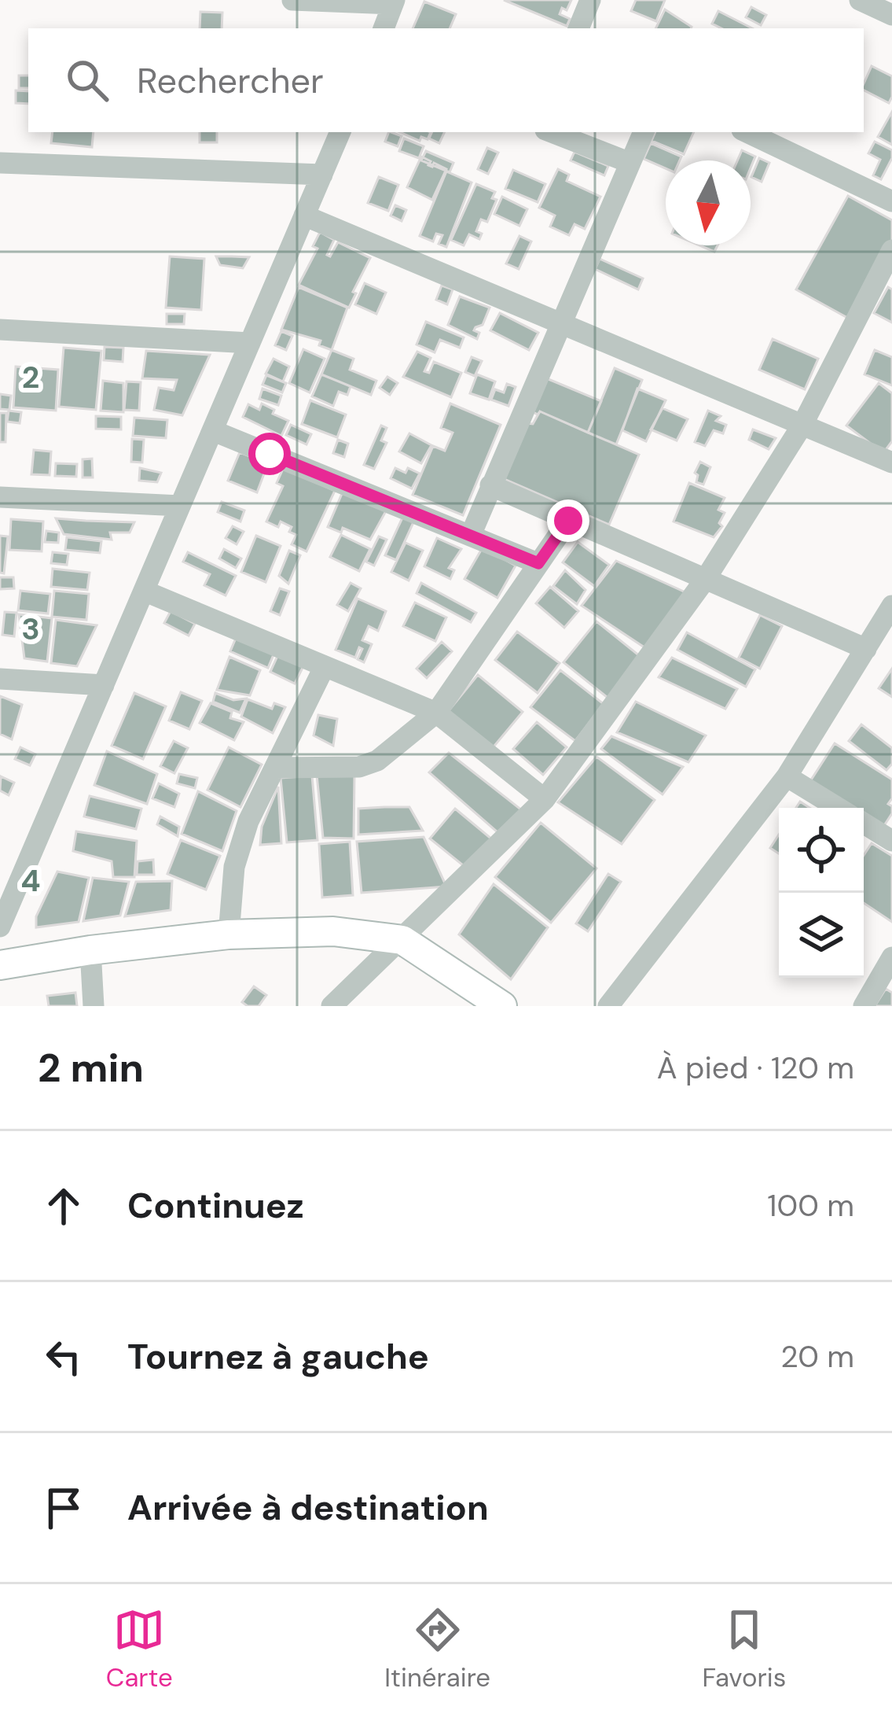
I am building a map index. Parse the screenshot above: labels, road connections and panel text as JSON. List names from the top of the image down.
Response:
{
  "north": "bottom",
  "page": {
    "search": "Rechercher",
    "heading": ["2 min", "À pied · 120 m"],
    "list": [
      ["Continuez", "100 m"],
      ["Tournez à gauche", "20 m"],
      "Arrivée à destination"
    ],
    "nav": ["Carte", "Itinéraire", "Favoris"]
  },
  "grid": {
    "rows": ["2", "3", "4"]
  }
}
